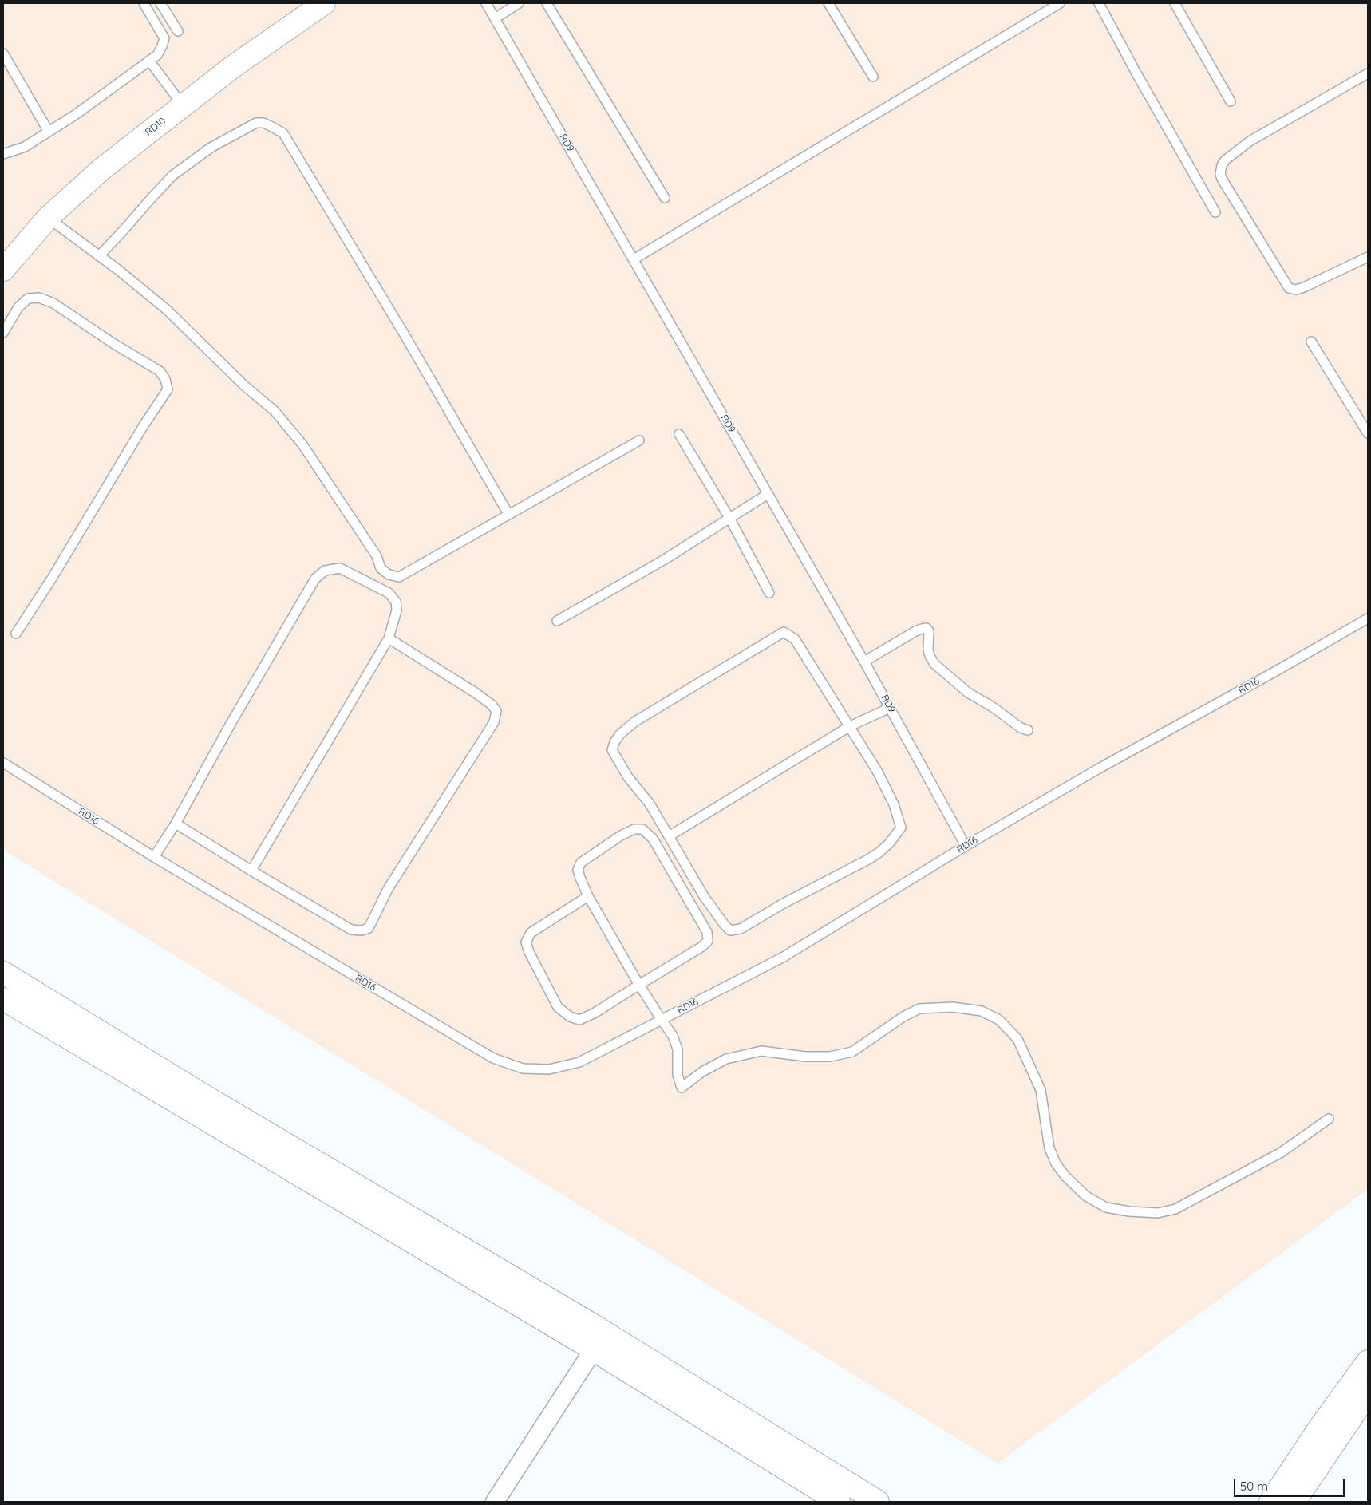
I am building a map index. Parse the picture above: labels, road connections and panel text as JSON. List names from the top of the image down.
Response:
{
  "streets": {
    "main road": ["RD10"],
    "lane": ["RD9", "RD16"]
  },
  "crossings": [
    ["RD9", "RD16"]
  ],
  "scale_bar": "50 m"
}
